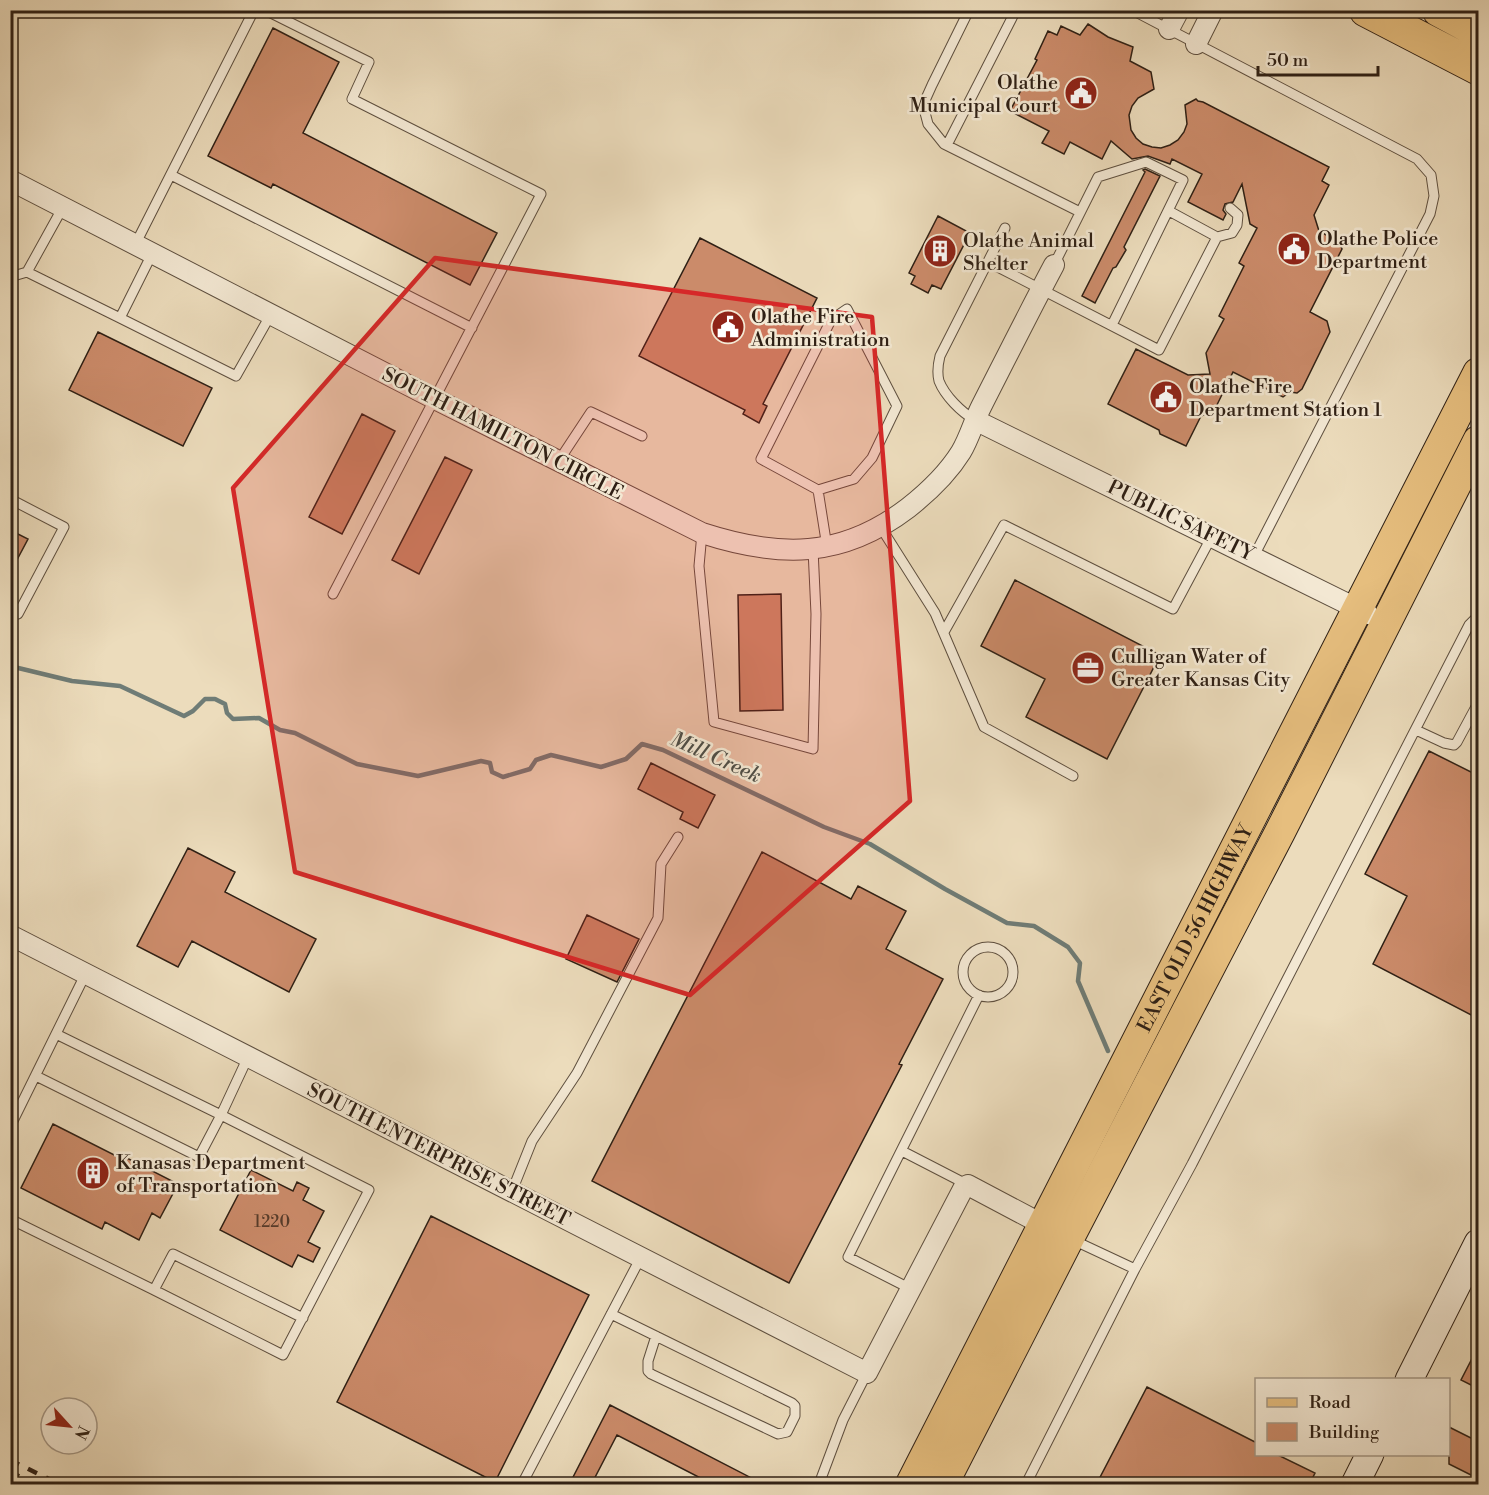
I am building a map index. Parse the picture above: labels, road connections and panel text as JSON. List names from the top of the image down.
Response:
{
  "streets": {
    "main road": ["EAST OLD 56 HIGHWAY"],
    "street": ["SOUTH HAMILTON CIRCLE", "PUBLIC SAFETY", "SOUTH ENTERPRISE STREET"]
  },
  "crossings": [
    ["SOUTH HAMILTON CIRCLE", "PUBLIC SAFETY"],
    ["PUBLIC SAFETY", "EAST OLD 56 HIGHWAY"]
  ],
  "water": ["Mill Creek"],
  "places": {
    "public building": [
      "Olathe Municipal Court",
      "Olathe Police Department",
      "Olathe Fire Administration",
      "Olathe Fire Department Station 1"
    ],
    "building": ["Olathe Animal Shelter", "Kanasas Department of Transportation"],
    "office": ["Culligan Water of Greater Kansas City"]
  },
  "house_numbers": ["1220"],
  "legend": ["Road", "Building"],
  "scale_bar": "50 m",
  "north": "bottom right"
}
